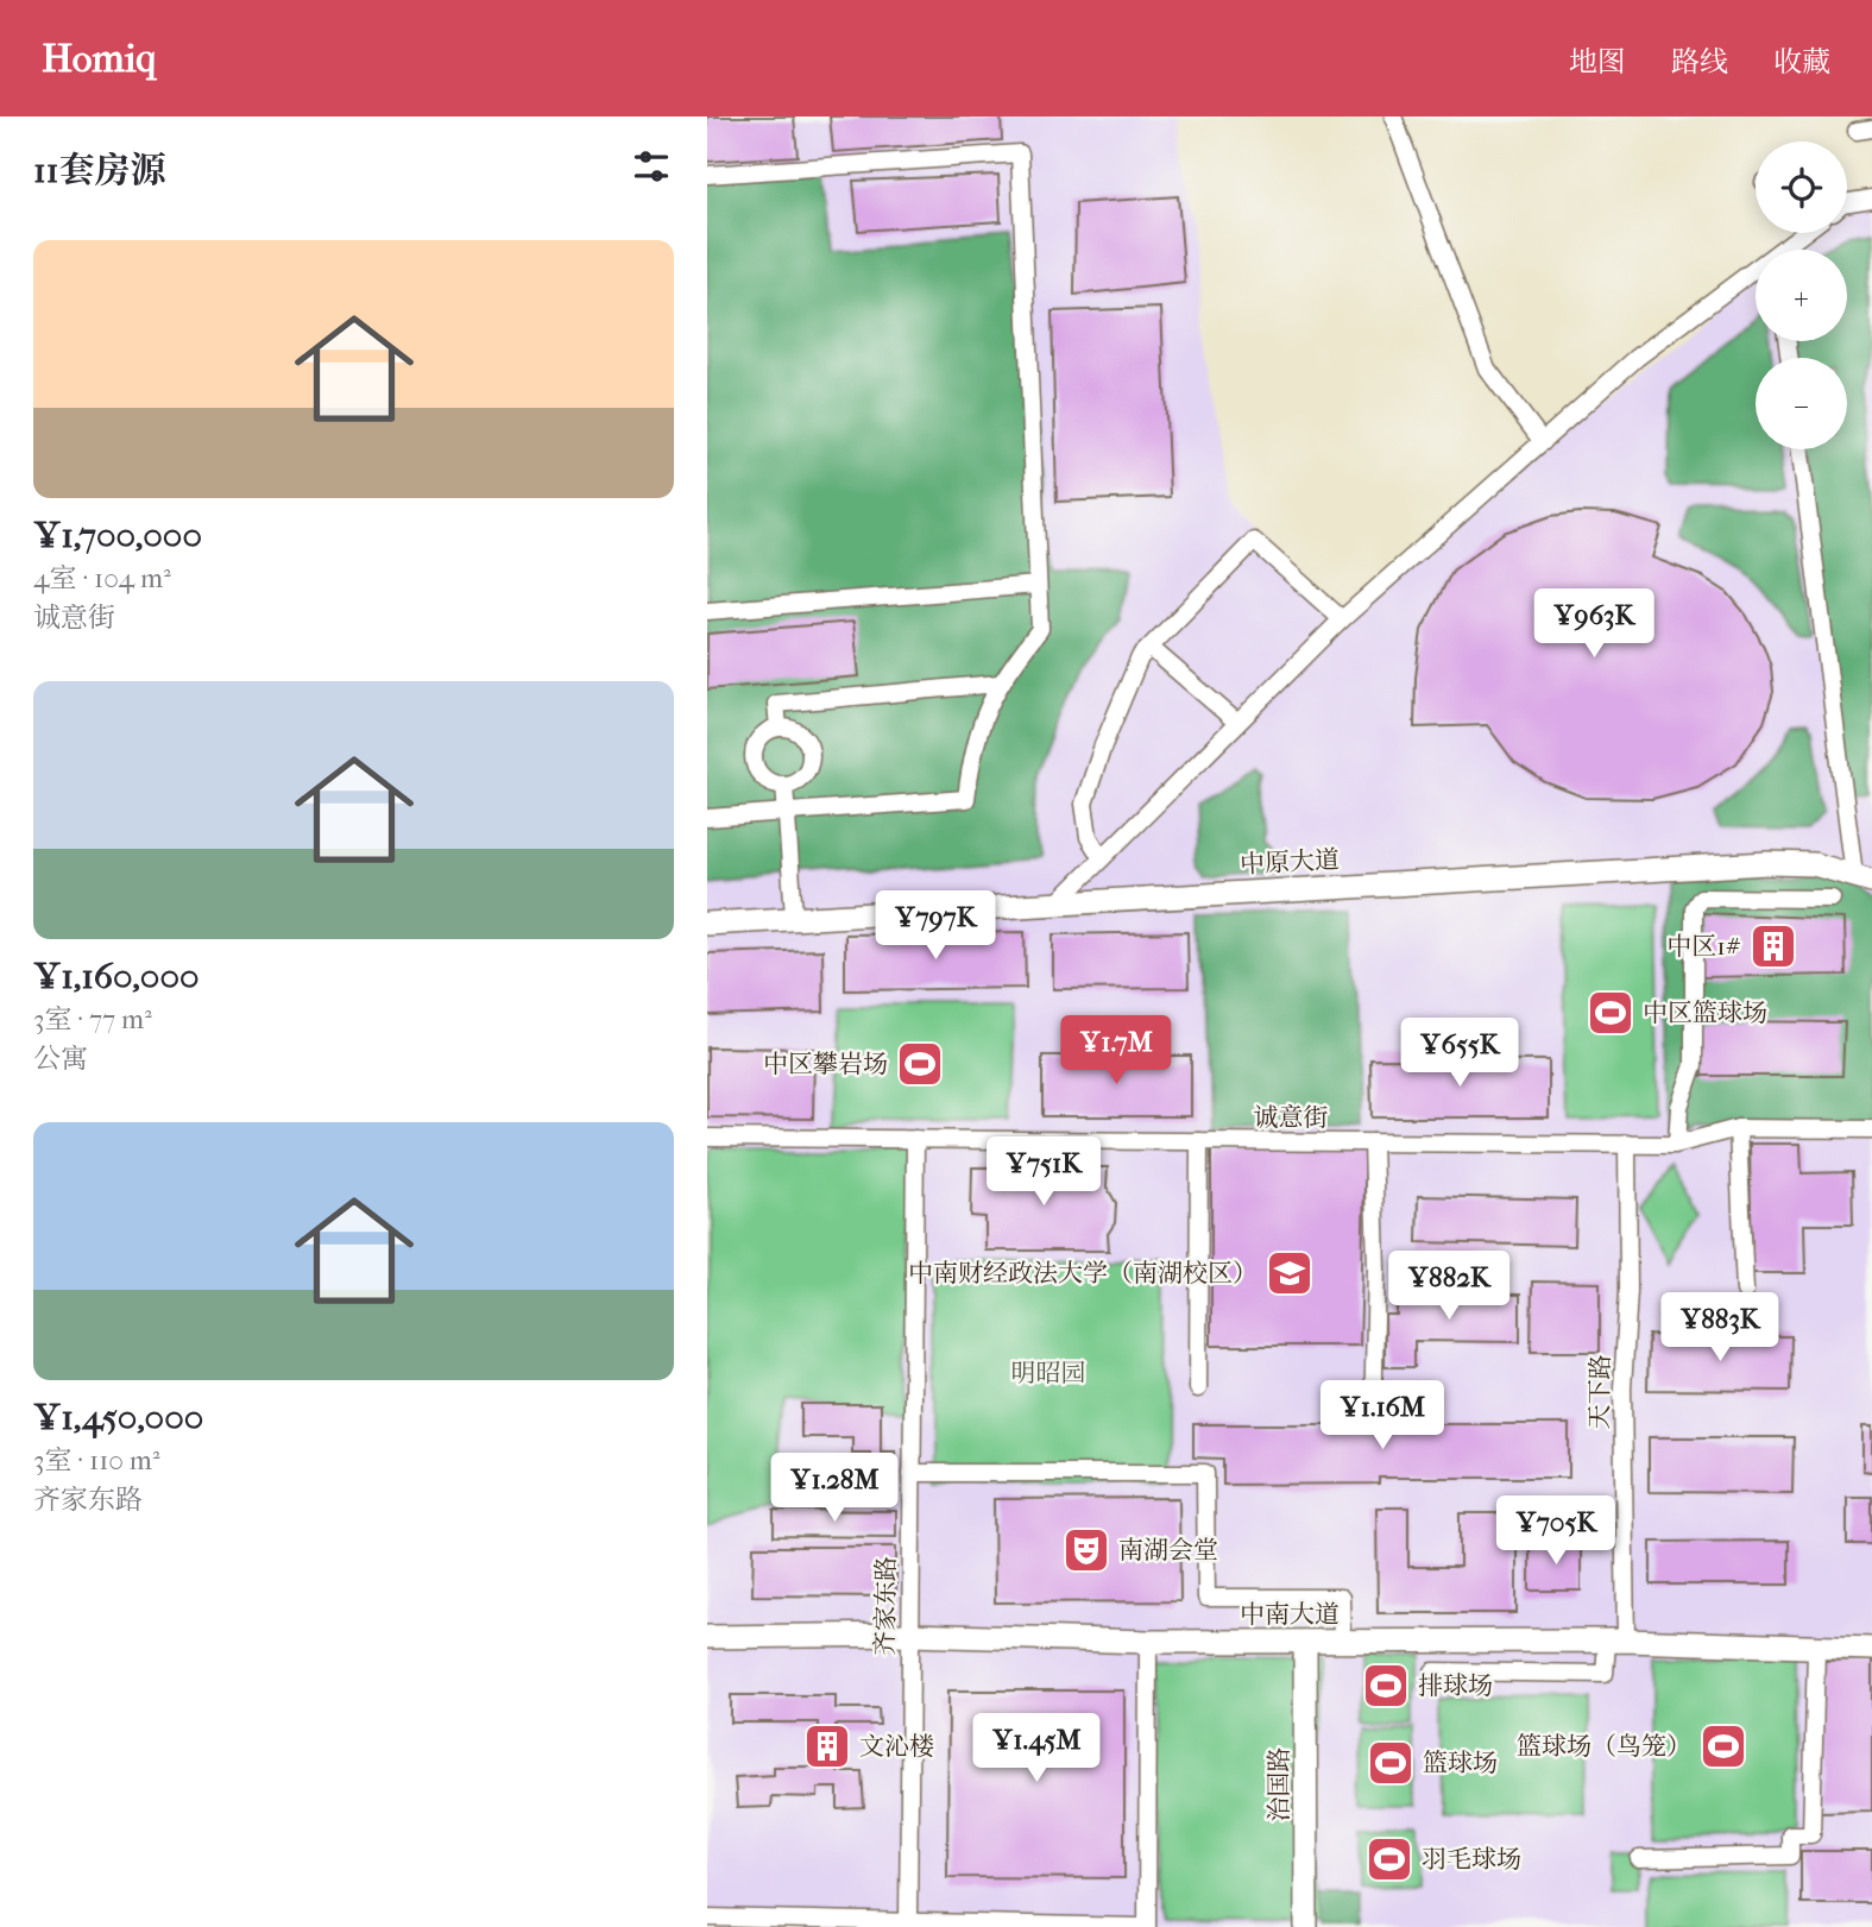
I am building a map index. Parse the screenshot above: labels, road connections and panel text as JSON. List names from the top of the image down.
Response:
{
  "streets": {
    "main road": ["中原大道", "中南大道", "治国路"],
    "street": ["诚意街", "天下路", "齐家东路"]
  },
  "crossings": [
    ["诚意街", "天下路"],
    ["诚意街", "齐家东路"],
    ["天下路", "中南大道"],
    ["齐家东路", "中南大道"],
    ["中南大道", "治国路"]
  ],
  "parks": ["明昭园"],
  "places": {
    "building": ["中区1#", "文沁楼"],
    "sports": [
      "中区篮球场",
      "中区攀岩场",
      "排球场",
      "篮球场（鸟笼）",
      "篮球场",
      "羽毛球场"
    ],
    "school or university": ["中南财经政法大学（南湖校区）"],
    "theatre": ["南湖会堂"]
  },
  "page": {
    "header": "Homiq",
    "nav": ["地图", "路线", "收藏"],
    "heading": "11套房源",
    "map_buttons": ["+", "−"],
    "list": [
      {
        "name": "¥1,700,000",
        "note": "4室 · 104 m² · 诚意街"
      },
      {
        "name": "¥1,160,000",
        "note": "3室 · 77 m² · 公寓"
      },
      {
        "name": "¥1,450,000",
        "note": "3室 · 110 m² · 齐家东路"
      }
    ],
    "price": [
      "¥963K",
      "¥797K",
      "¥1.7M",
      "¥655K",
      "¥751K",
      "¥882K",
      "¥883K",
      "¥1.16M",
      "¥1.28M",
      "¥705K",
      "¥1.45M"
    ]
  }
}
